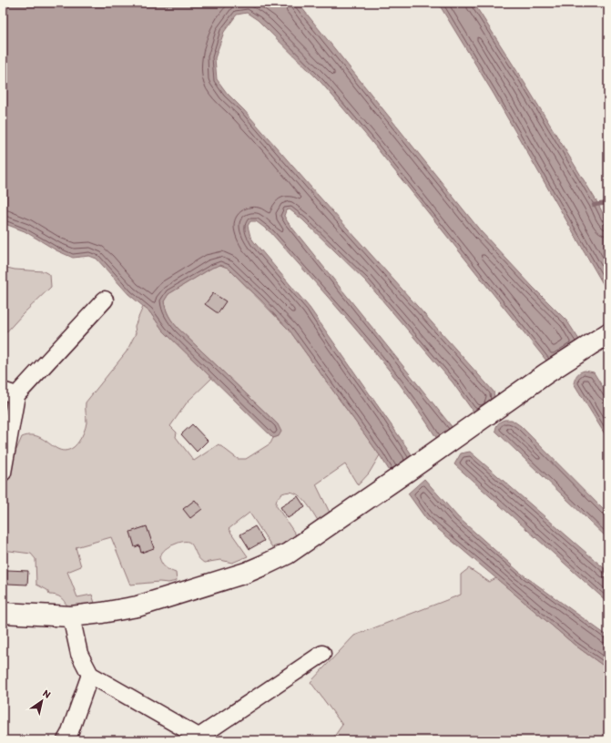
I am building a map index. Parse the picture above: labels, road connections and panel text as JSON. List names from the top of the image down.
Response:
{
  "north": "top right"
}
